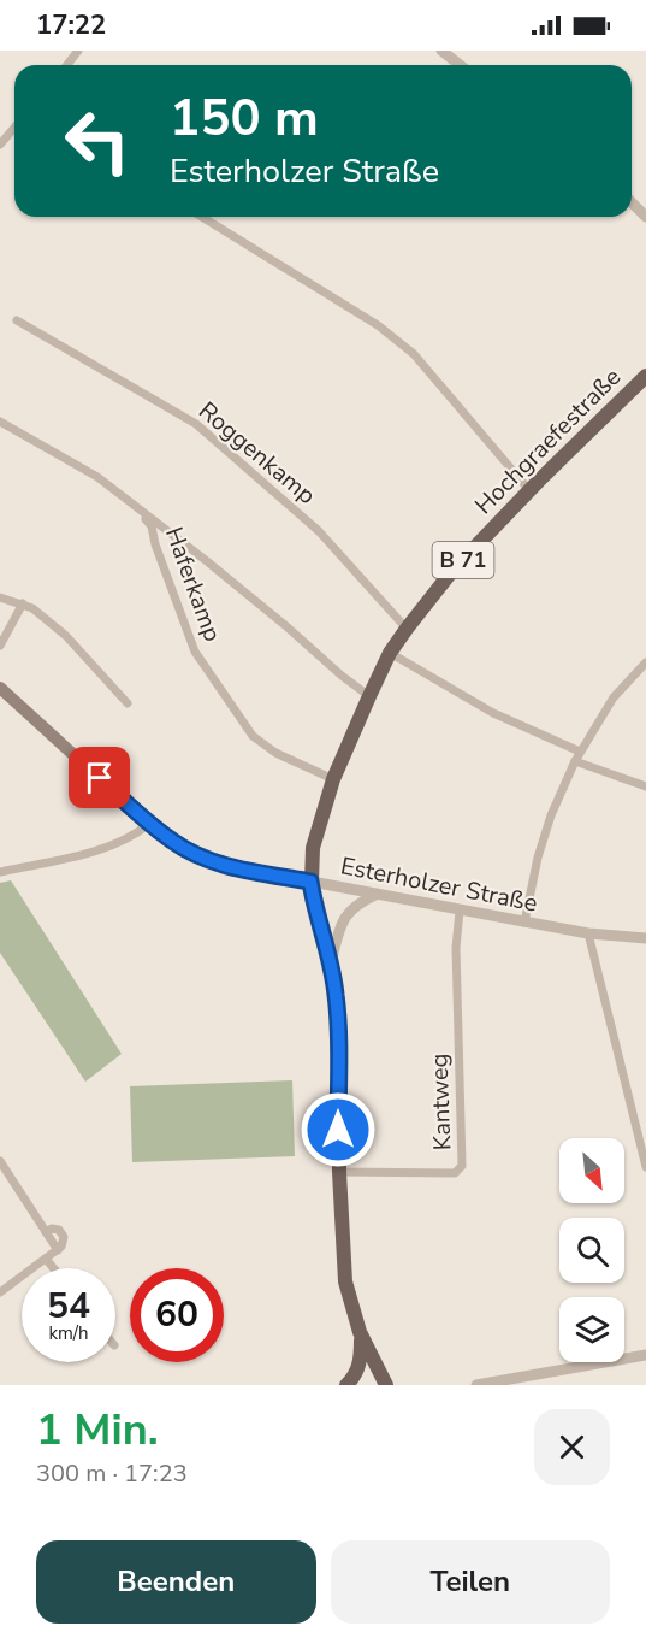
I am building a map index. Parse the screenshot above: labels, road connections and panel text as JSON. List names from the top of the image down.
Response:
{
  "streets": {
    "main road": ["Hochgraefestraße", "B 71", "Esterholzer Straße"],
    "street": ["Roggenkamp", "Haferkamp", "Kantweg"]
  },
  "crossings": [
    ["Hochgraefestraße", "Roggenkamp"],
    ["Hochgraefestraße", "B 71"],
    ["Hochgraefestraße", "Haferkamp"],
    ["Hochgraefestraße", "Esterholzer Straße"],
    ["B 71", "Esterholzer Straße"],
    ["B 71", "Kantweg"],
    ["Esterholzer Straße", "Kantweg"]
  ],
  "north": "bottom right",
  "page": {
    "status": "17:22",
    "turn": ["150 m", "Esterholzer Straße"],
    "speed": "54 km/h",
    "limit": "60",
    "heading": ["1 Min.", "300 m · 17:23"],
    "buttons": ["Beenden", "Teilen"]
  }
}
